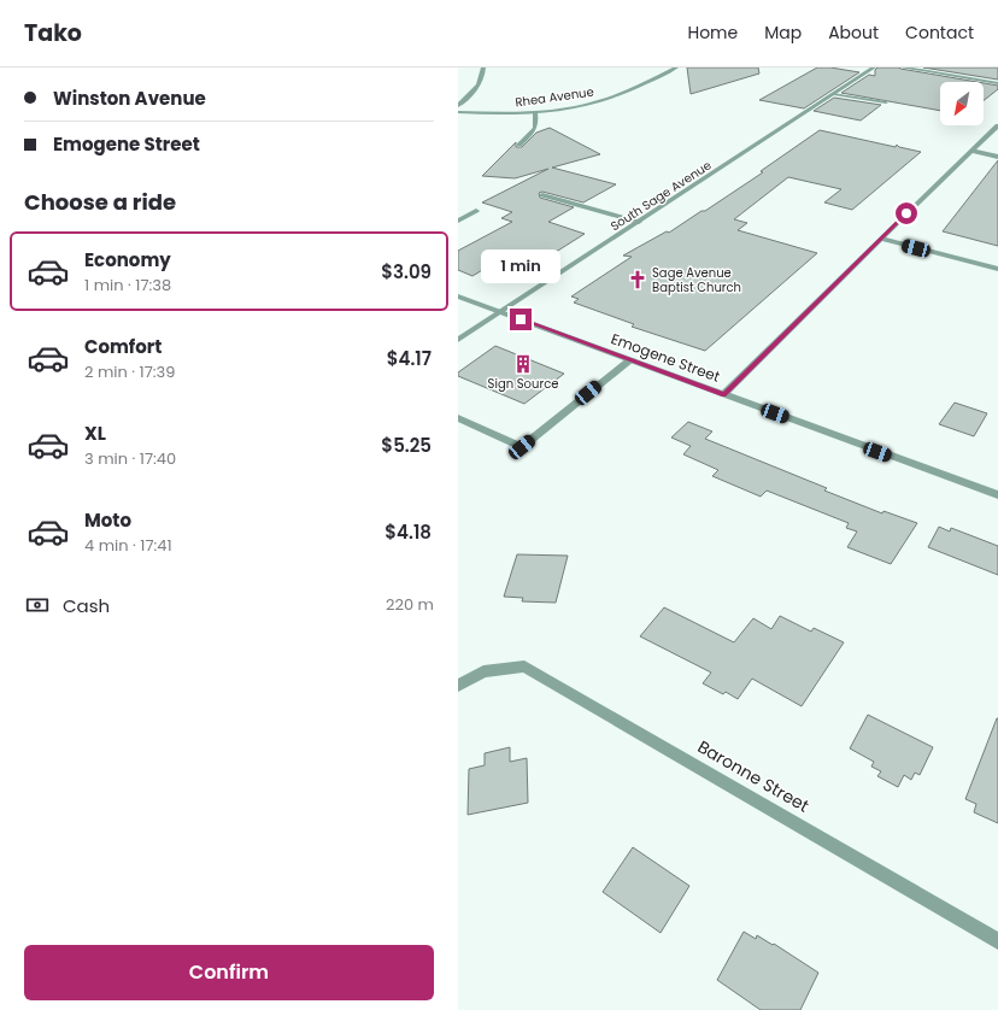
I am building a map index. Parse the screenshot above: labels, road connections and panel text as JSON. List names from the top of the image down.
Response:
{
  "streets": {
    "street": [
      "Rhea Avenue",
      "South Sage Avenue",
      "Emogene Street",
      "Baronne Street"
    ]
  },
  "crossings": [
    ["South Sage Avenue", "Emogene Street"]
  ],
  "places": {
    "church": ["Sage Avenue Baptist Church"],
    "building": ["Sign Source"]
  },
  "north": "bottom left",
  "page": {
    "header": "Tako",
    "nav": [
      "Home",
      "Map",
      "About",
      "Contact"
    ],
    "banner": ["Winston Avenue", "Emogene Street"],
    "heading": "Choose a ride",
    "list": [
      {
        "name": "Economy",
        "note": "1 min · 17:38",
        "value": "$3.09"
      },
      {
        "name": "Comfort",
        "note": "2 min · 17:39",
        "value": "$4.17"
      },
      {
        "name": "XL",
        "note": "3 min · 17:40",
        "value": "$5.25"
      },
      {
        "name": "Moto",
        "note": "4 min · 17:41",
        "value": "$4.18"
      }
    ],
    "bubble": "1 min",
    "pay": ["Cash", "220 m"],
    "buttons": "Confirm"
  }
}
